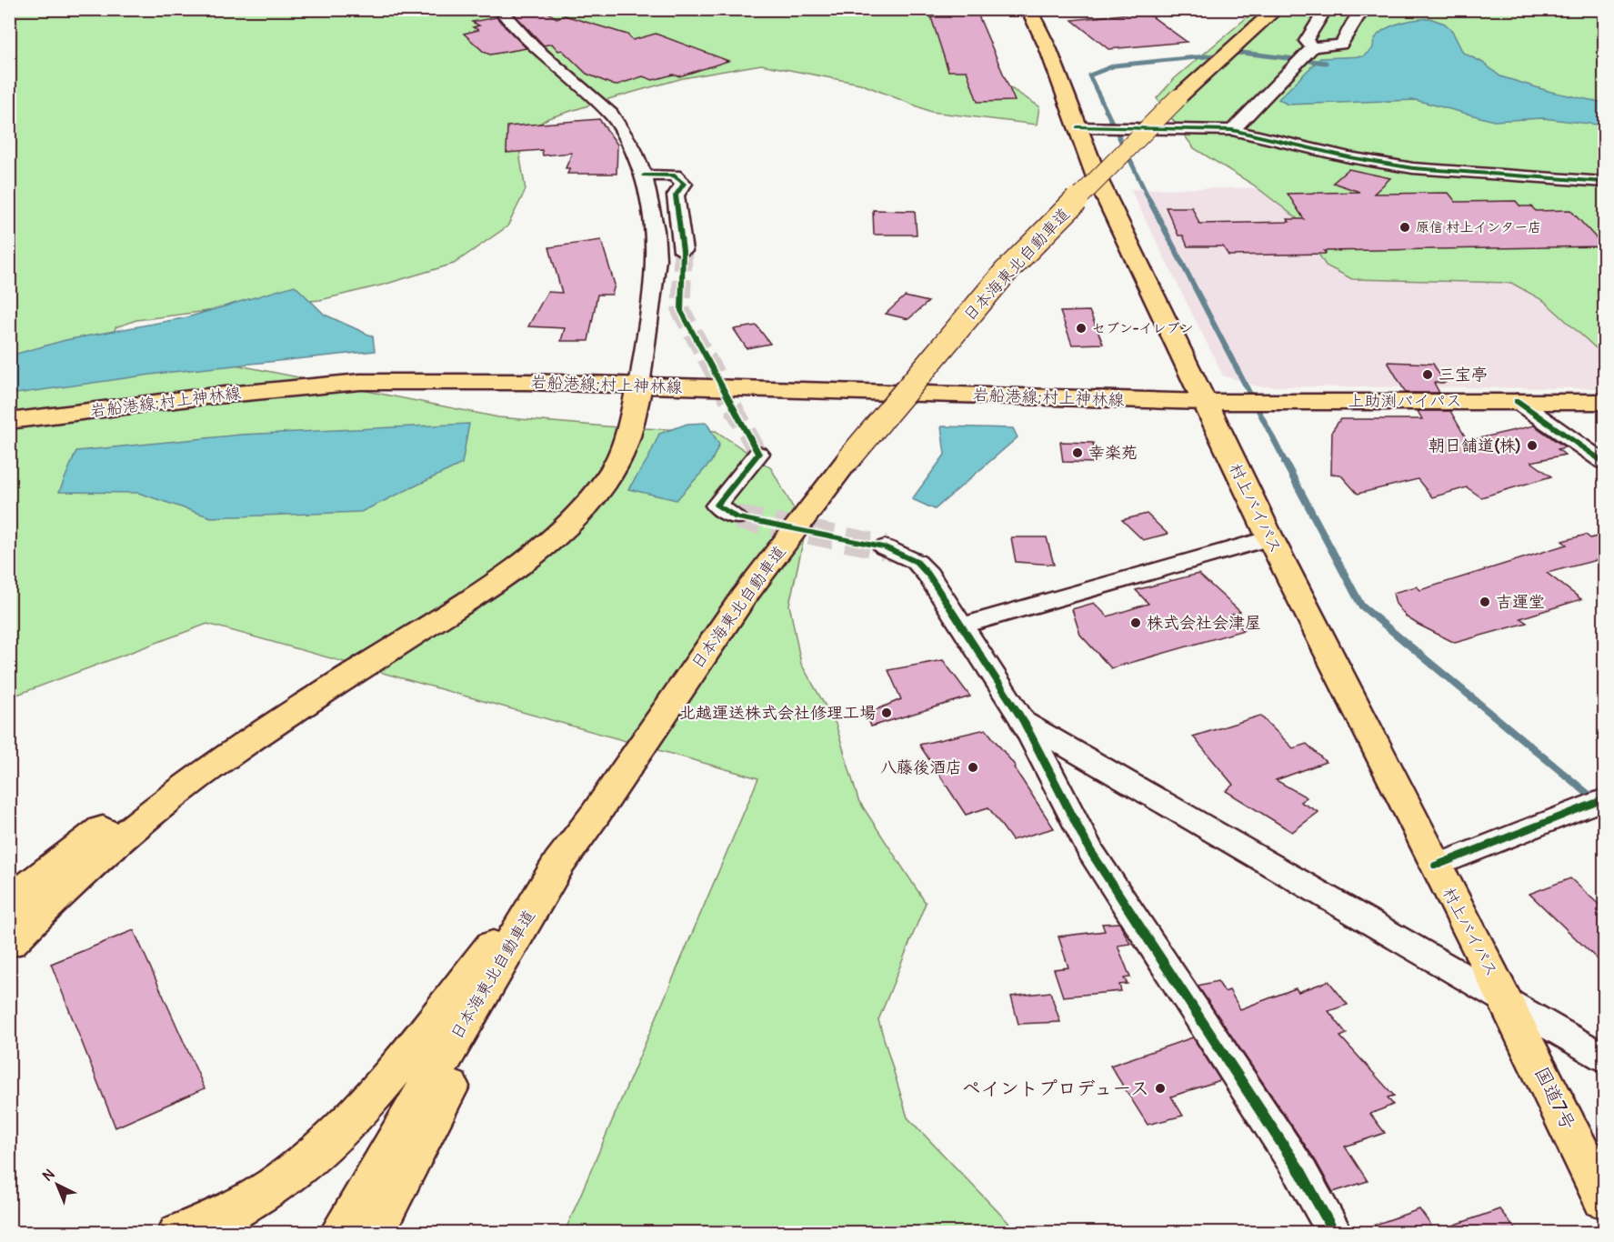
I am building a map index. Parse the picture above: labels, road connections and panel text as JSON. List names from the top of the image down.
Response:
{
  "streets": {
    "main road": [
      "日本海東北自動車道",
      "岩船港線;村上神林線",
      "上助渕バイパス",
      "村上バイパス",
      "国道7号"
    ]
  },
  "crossings": [
    ["岩船港線;村上神林線", "上助渕バイパス"],
    ["岩船港線;村上神林線", "村上バイパス"],
    ["上助渕バイパス", "村上バイパス"],
    ["村上バイパス", "国道7号"]
  ],
  "places": [
    "原信 村上インター店",
    "セブン-イレブン",
    "三宝亭",
    "朝日舗道(株)",
    "幸楽苑",
    "吉運堂",
    "株式会社会津屋",
    "北越運送株式会社修理工場",
    "八藤後酒店",
    "ペイントプロデュース"
  ],
  "north": "top left"
}
